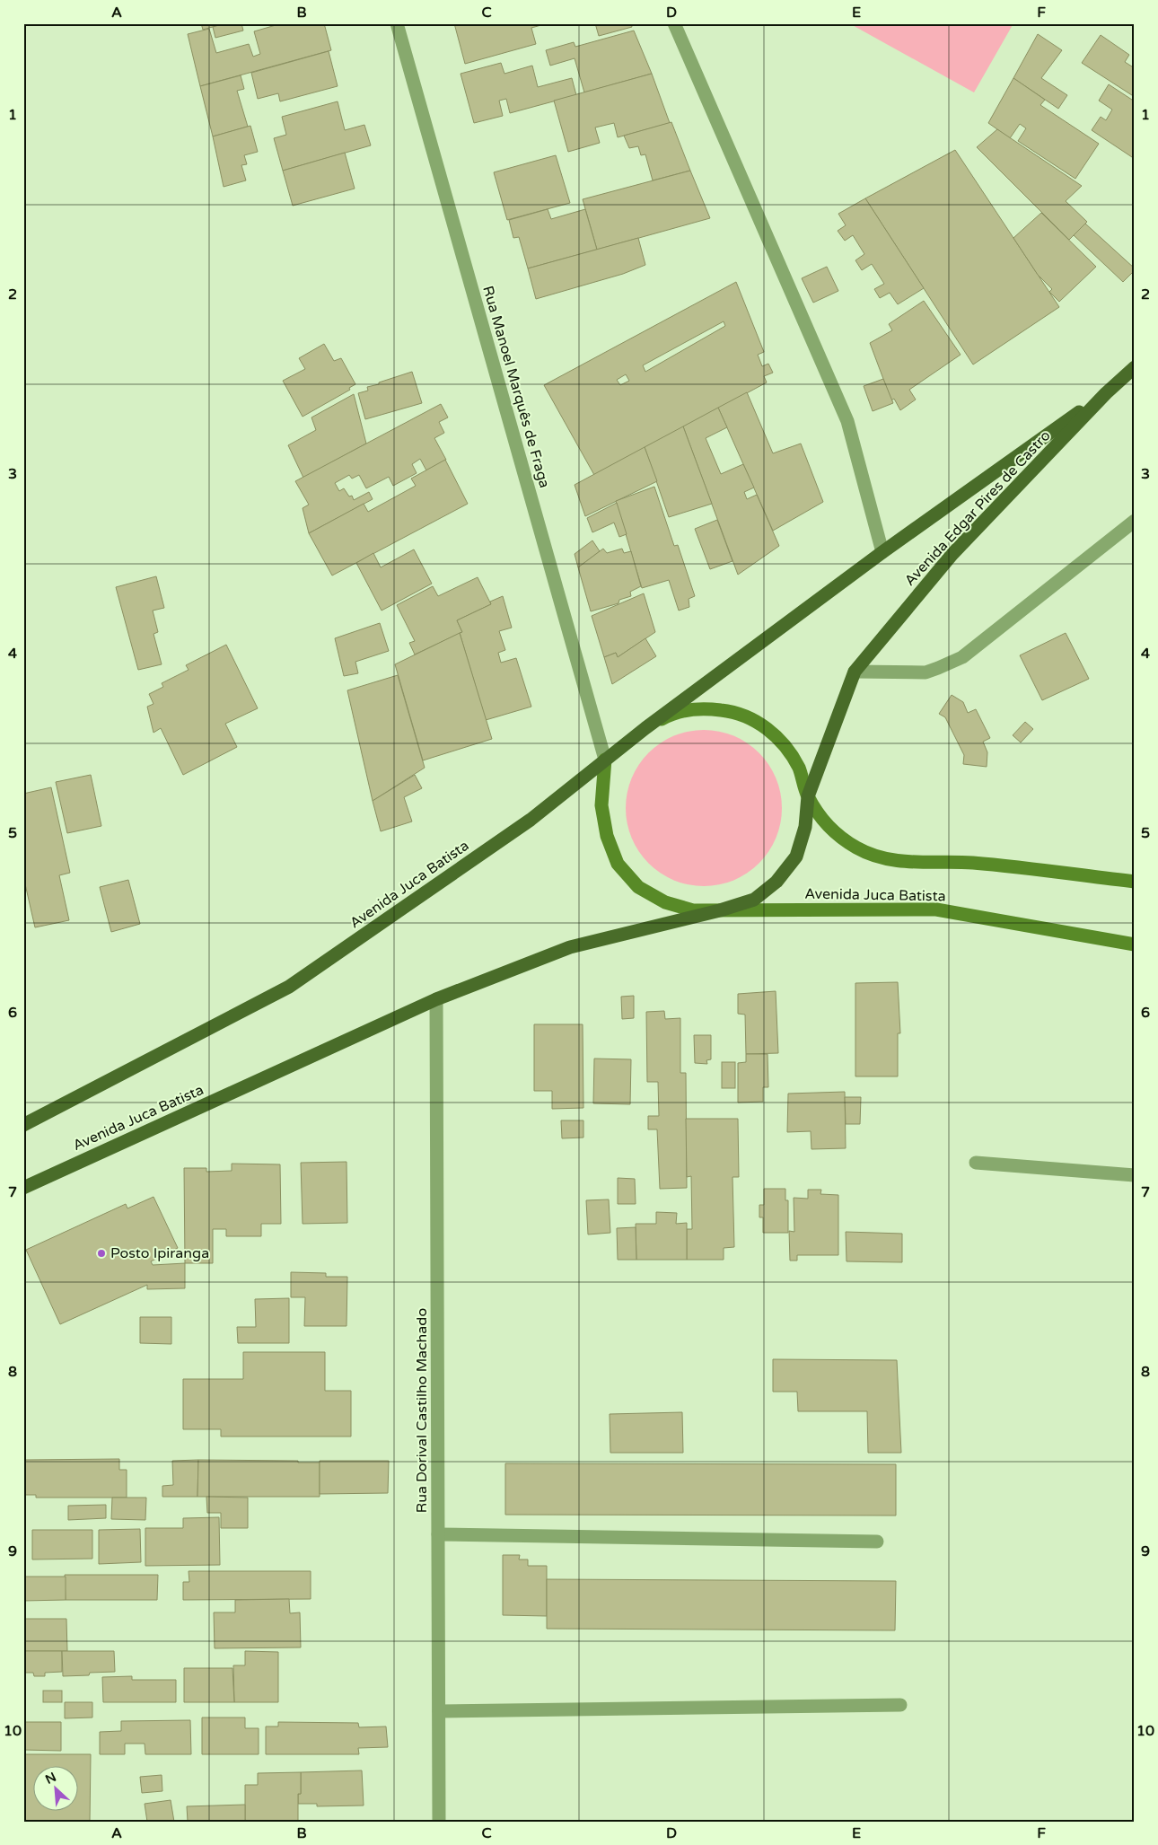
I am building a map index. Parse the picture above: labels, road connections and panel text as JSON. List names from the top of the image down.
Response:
{
  "streets": {
    "main road": ["Avenida Edgar Pires de Castro", "Avenida Juca Batista"],
    "street": ["Rua Manoel Marquês de Fraga", "Rua Dorival Castilho Machado"]
  },
  "crossings": [
    ["Rua Manoel Marquês de Fraga", "Avenida Edgar Pires de Castro"],
    ["Rua Manoel Marquês de Fraga", "Avenida Juca Batista"],
    ["Avenida Edgar Pires de Castro", "Avenida Juca Batista"],
    ["Avenida Juca Batista", "Rua Dorival Castilho Machado"]
  ],
  "places": ["Posto Ipiranga"],
  "north": "top left",
  "grid": {
    "columns": [
      "A",
      "B",
      "C",
      "D",
      "E",
      "F"
    ],
    "rows": [
      "1",
      "2",
      "3",
      "4",
      "5",
      "6",
      "7",
      "8",
      "9",
      "10"
    ]
  }
}
